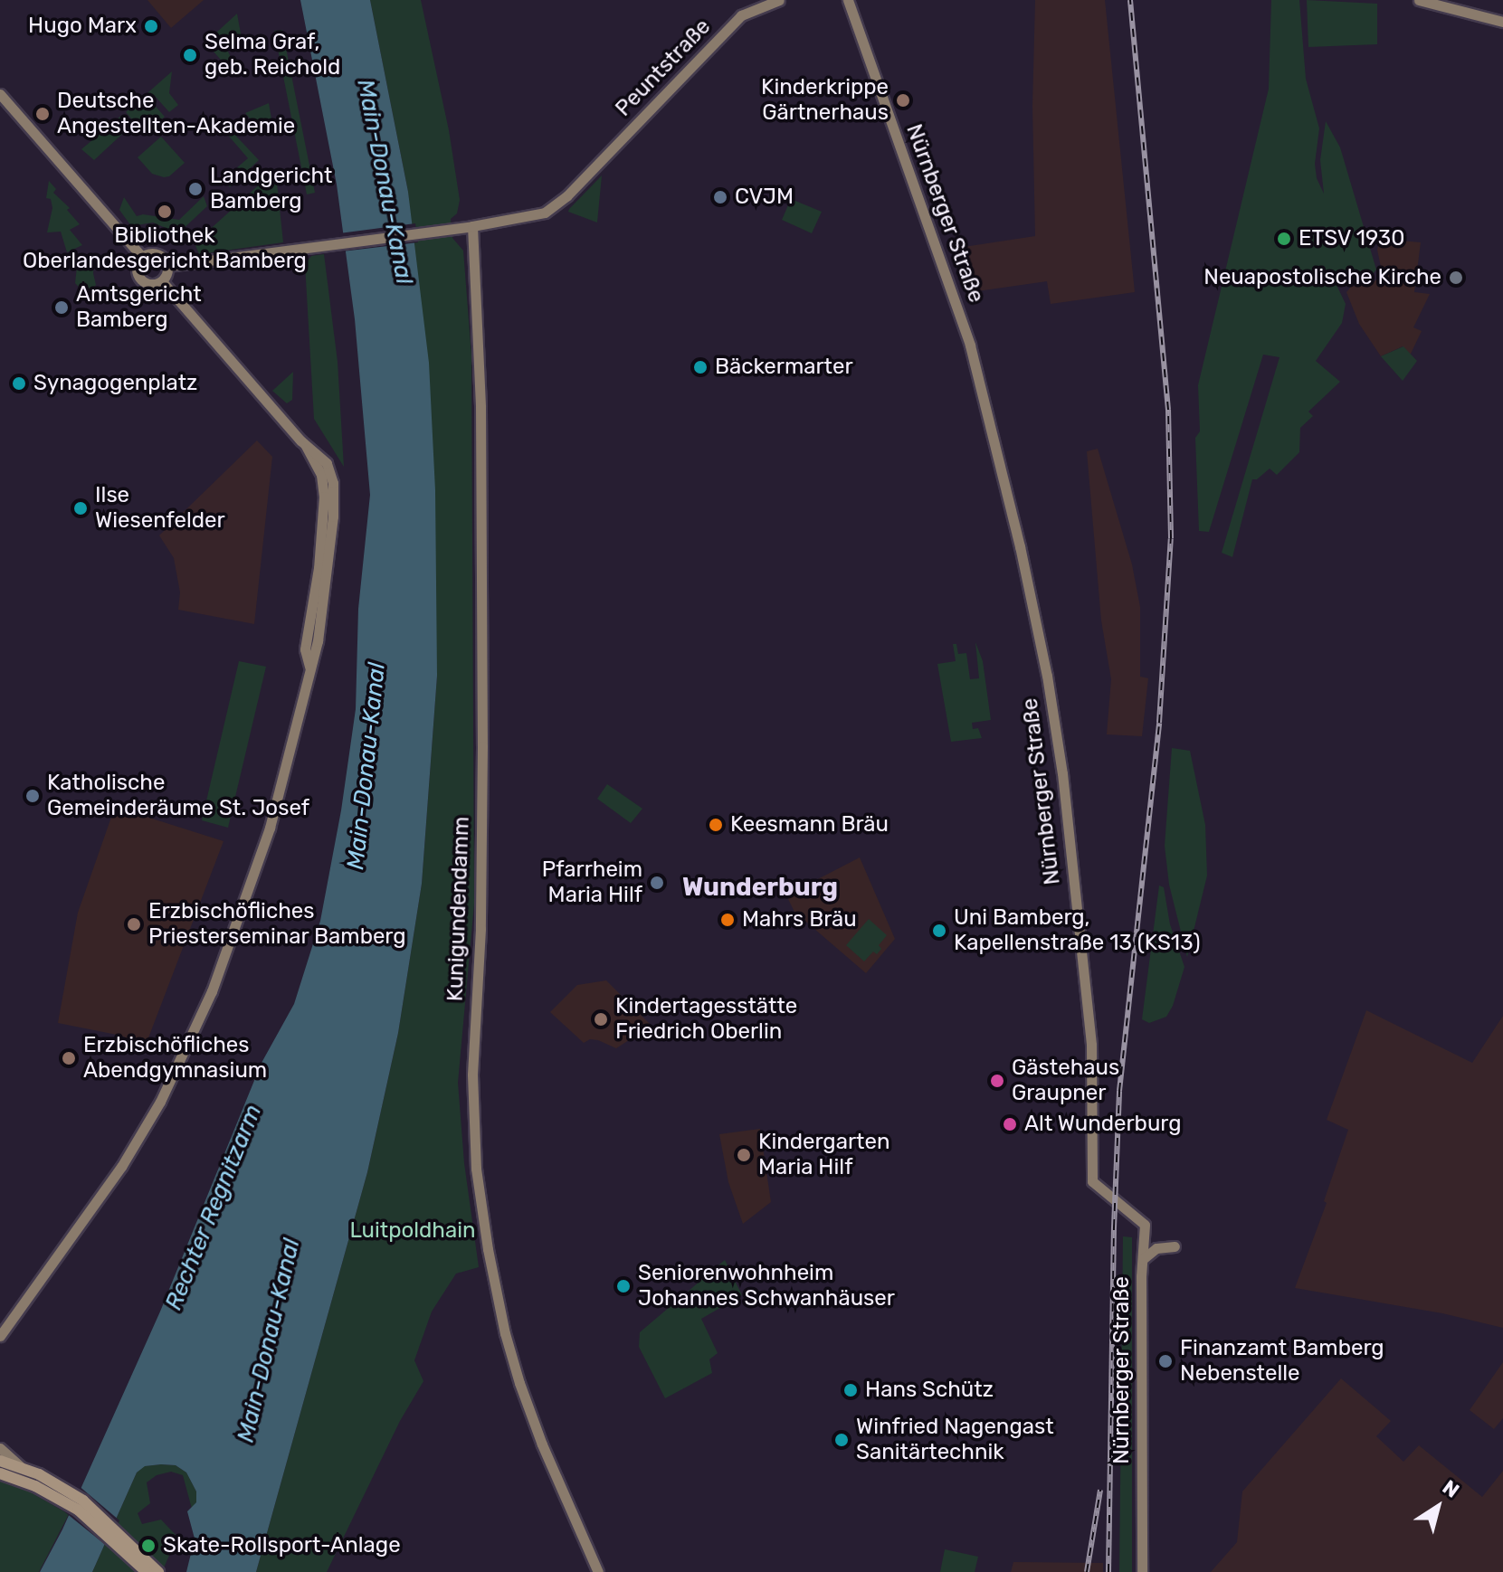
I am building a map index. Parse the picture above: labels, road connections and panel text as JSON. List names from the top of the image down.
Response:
{
  "streets": {
    "street": ["Peuntstraße", "Nürnberger Straße", "Kunigundendamm"]
  },
  "crossings": [
    ["Peuntstraße", "Kunigundendamm"]
  ],
  "districts": ["Wunderburg"],
  "water": ["Main-Donau-Kanal", "Rechter Regnitzarm"],
  "parks": ["Luitpoldhain"],
  "places": [
    "Hugo Marx",
    "Selma Graf, geb. Reichold",
    "Kinderkrippe Gärtnerhaus",
    "Deutsche Angestellten-Akademie",
    "Landgericht Bamberg",
    "CVJM",
    "Bibliothek Oberlandesgericht Bamberg",
    "ETSV 1930",
    "Neuapostolische Kirche",
    "Amtsgericht Bamberg",
    "Bäckermarter",
    "Synagogenplatz",
    "Ilse Wiesenfelder",
    "Katholische Gemeinderäume St. Josef",
    "Keesmann Bräu",
    "Pfarrheim Maria Hilf",
    "Mahrs Bräu",
    "Erzbischöfliches Priesterseminar Bamberg",
    "Uni Bamberg, Kapellenstraße 13 (KS13)",
    "Kindertagesstätte Friedrich Oberlin",
    "Erzbischöfliches Abendgymnasium",
    "Gästehaus Graupner",
    "Alt Wunderburg",
    "Kindergarten Maria Hilf",
    "Seniorenwohnheim Johannes Schwanhäuser",
    "Finanzamt Bamberg Nebenstelle",
    "Hans Schütz",
    "Winfried Nagengast Sanitärtechnik",
    "Skate-Rollsport-Anlage"
  ],
  "north": "top right"
}
